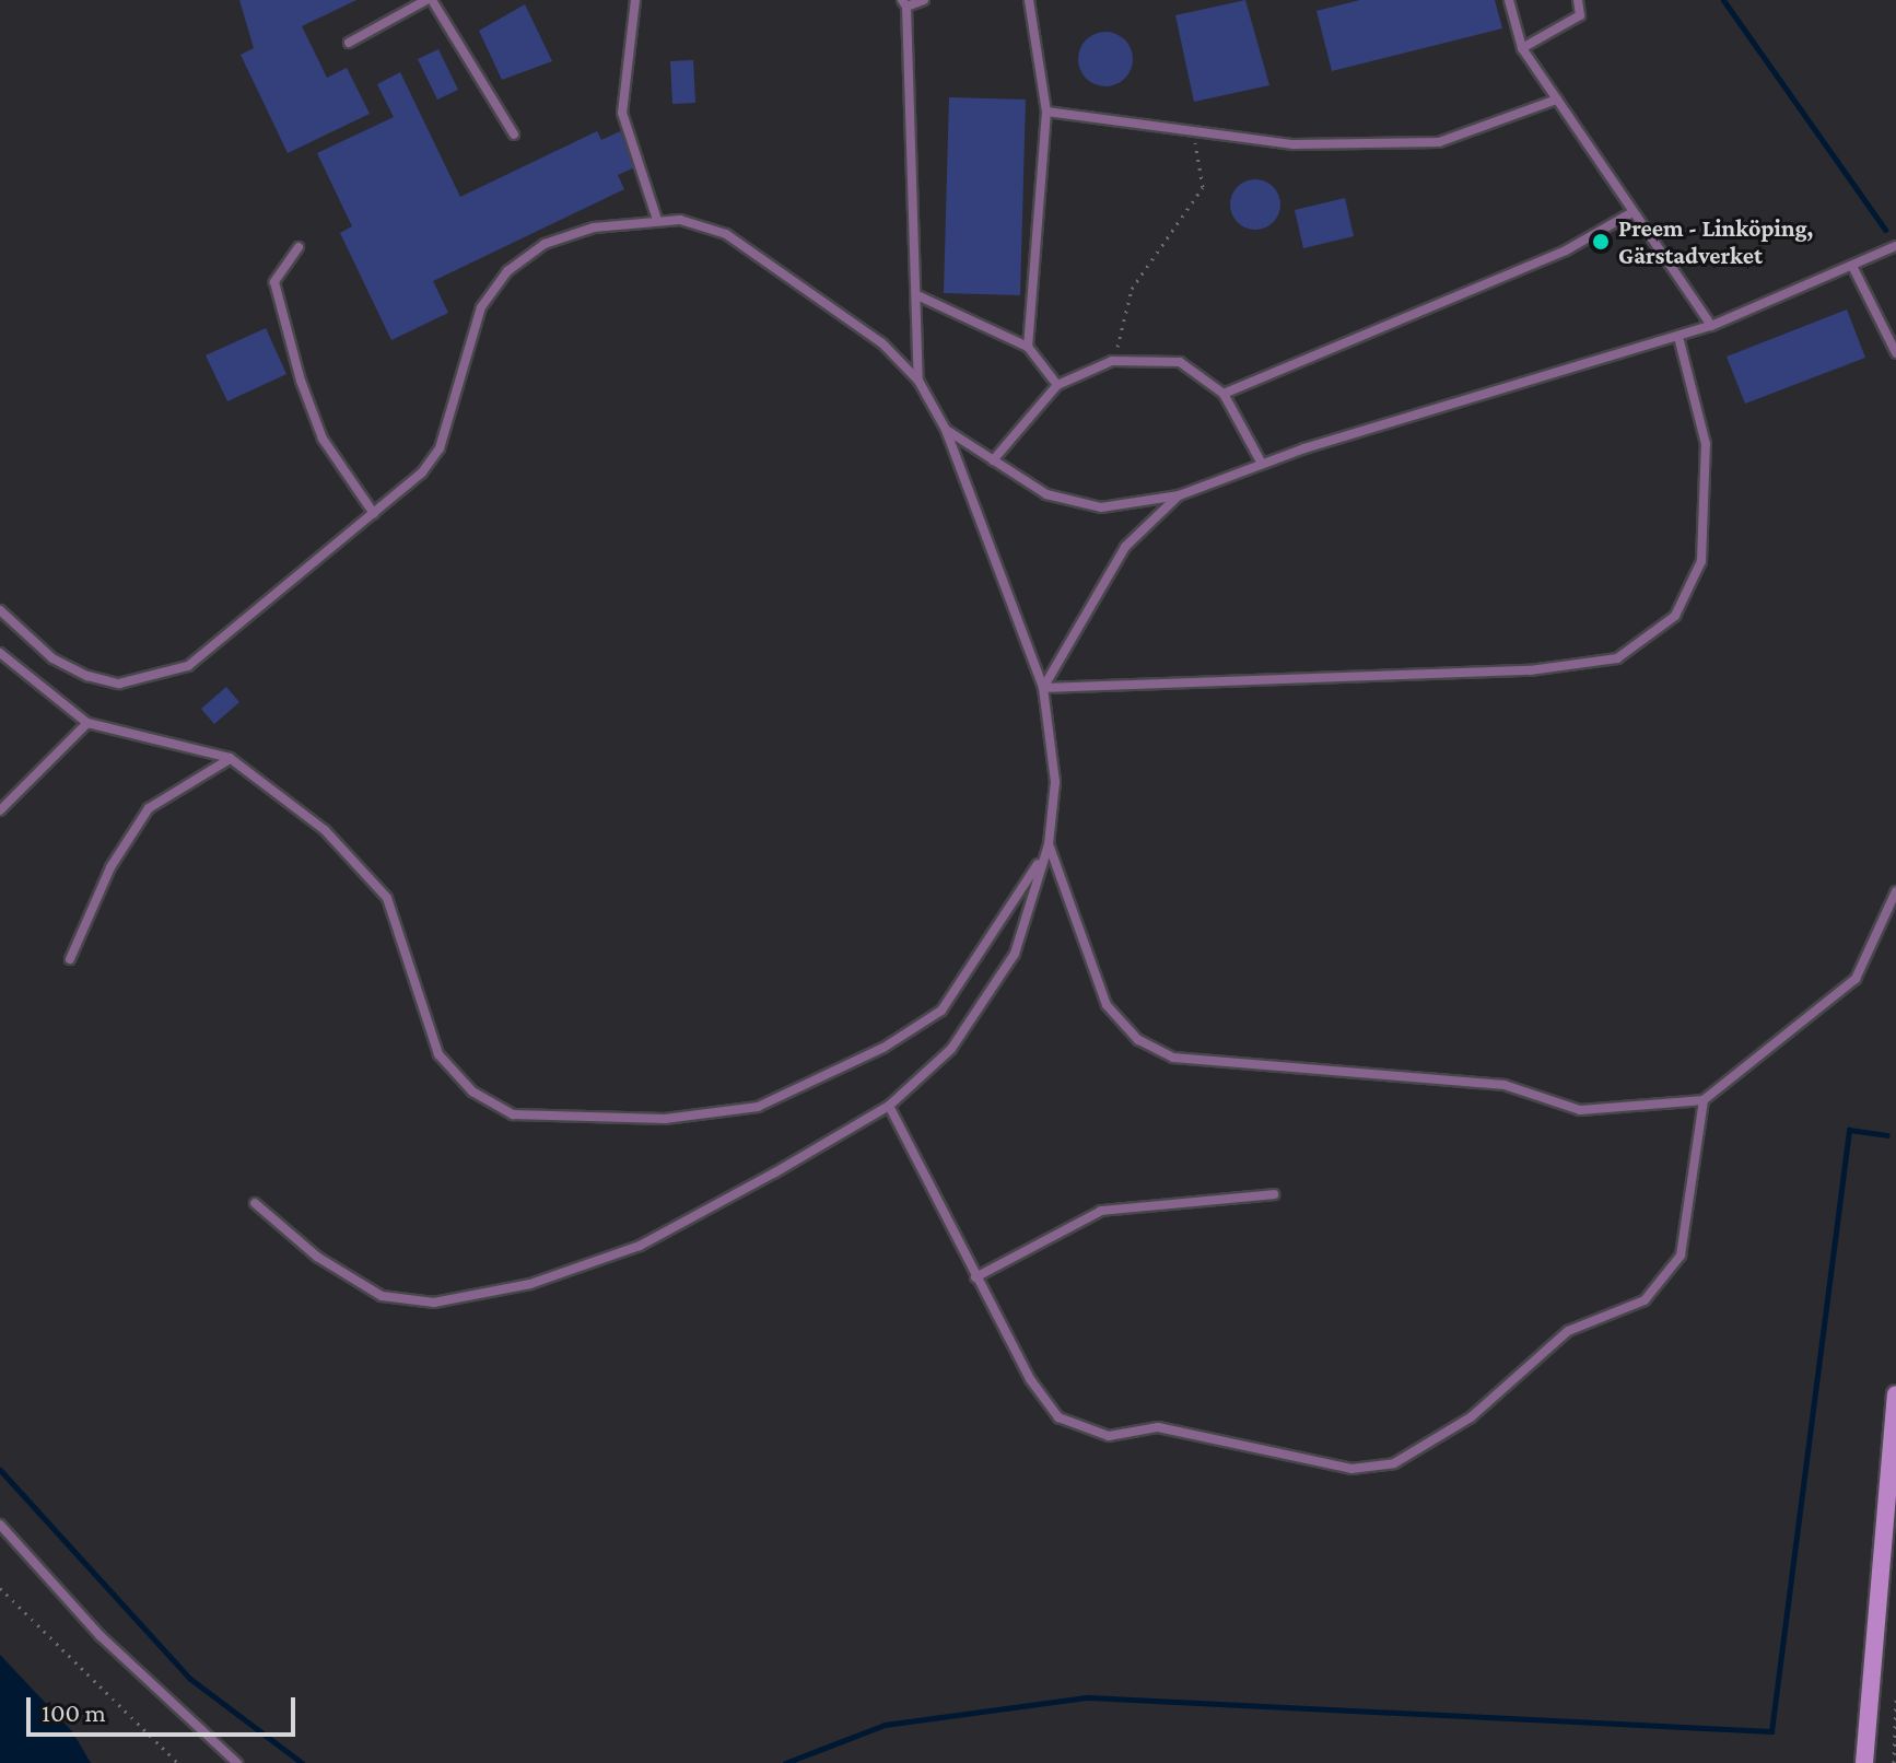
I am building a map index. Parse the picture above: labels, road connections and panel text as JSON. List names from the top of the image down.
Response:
{
  "places": ["Preem - Linköping, Gärstadverket"],
  "scale_bar": "100 m"
}
